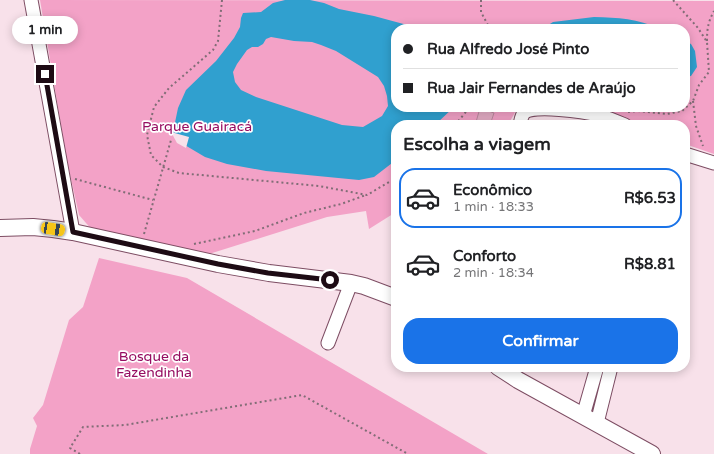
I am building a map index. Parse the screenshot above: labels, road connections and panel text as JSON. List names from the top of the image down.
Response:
{
  "parks": ["Parque Guairacá", "Bosque da Fazendinha"],
  "page": {
    "bubble": "1 min",
    "banner": ["Rua Alfredo José Pinto", "Rua Jair Fernandes de Araújo"],
    "heading": "Escolha a viagem",
    "list": [
      {
        "name": "Econômico",
        "note": "1 min · 18:33",
        "value": "R$6.53"
      },
      {
        "name": "Conforto",
        "note": "2 min · 18:34",
        "value": "R$8.81"
      }
    ],
    "buttons": "Confirmar"
  }
}
